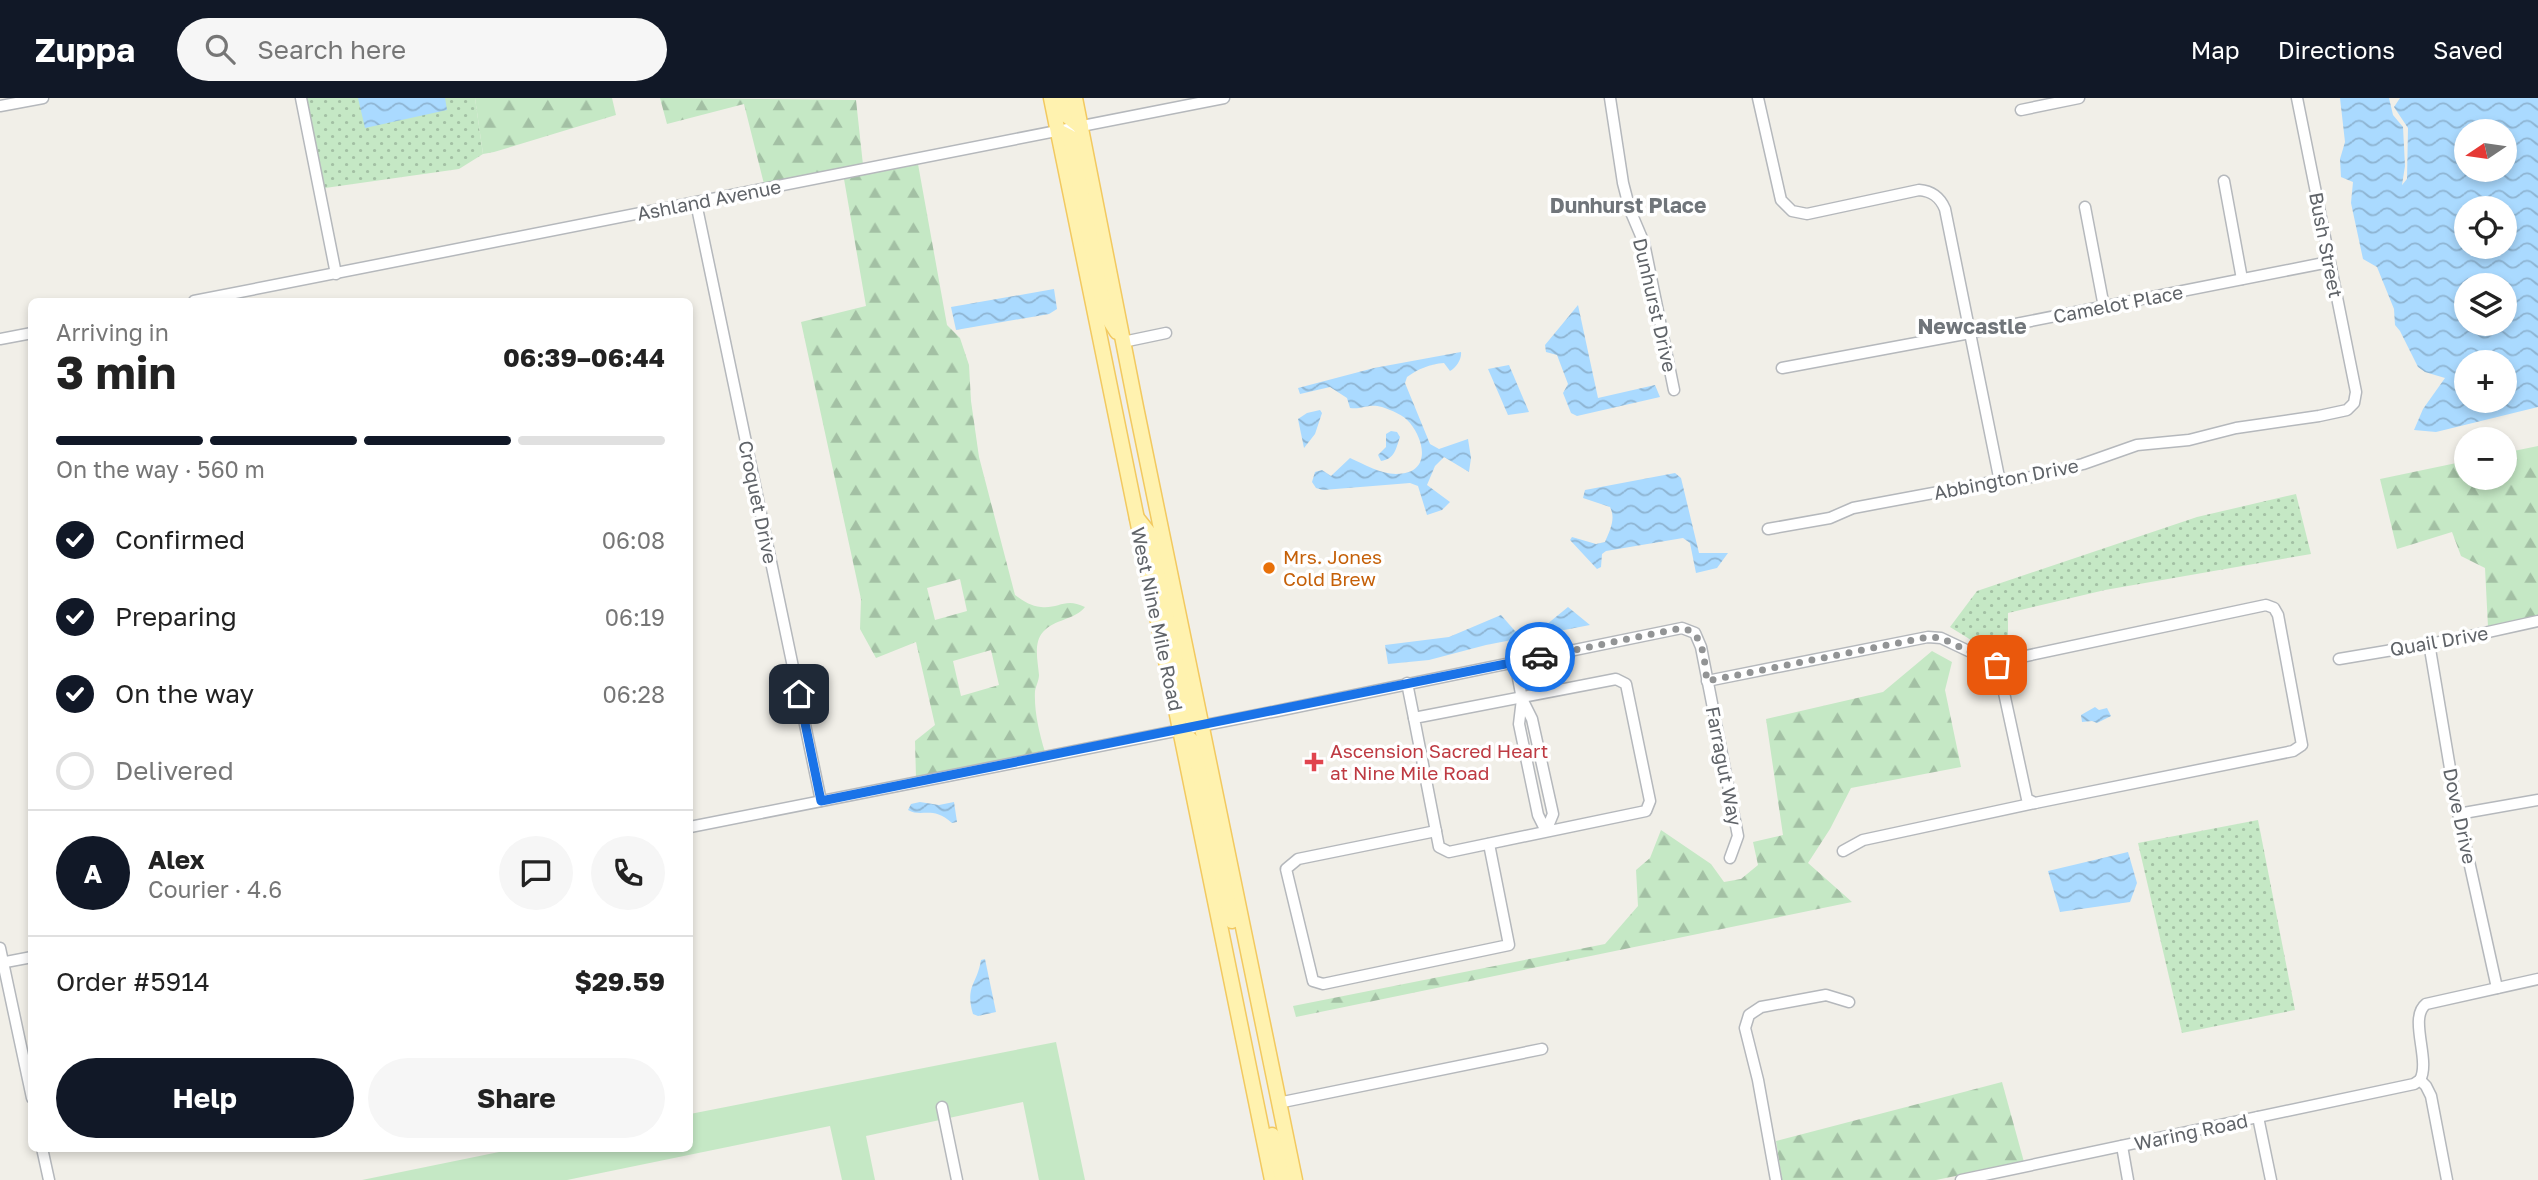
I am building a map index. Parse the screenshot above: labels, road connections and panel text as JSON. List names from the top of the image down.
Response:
{
  "streets": {
    "main road": ["West Nine Mile Road"],
    "street": [
      "Ashland Avenue",
      "Bush Street",
      "Camelot Place",
      "Dunhurst Drive",
      "Abbington Drive",
      "Croquet Drive",
      "Quail Drive",
      "Farragut Way",
      "Dove Drive",
      "Waring Road"
    ]
  },
  "crossings": [
    ["Ashland Avenue", "Croquet Drive"],
    ["Ashland Avenue", "West Nine Mile Road"],
    ["Bush Street", "Camelot Place"],
    ["Bush Street", "Abbington Drive"],
    ["Quail Drive", "Dove Drive"]
  ],
  "districts": ["Dunhurst Place", "Newcastle"],
  "places": {
    "other": ["Mrs. Jones Cold Brew"],
    "health": ["Ascension Sacred Heart at Nine Mile Road"]
  },
  "north": "left",
  "page": {
    "header": "Zuppa",
    "search": "Search here",
    "nav": ["Map", "Directions", "Saved"],
    "map_buttons": ["+", "−"],
    "heading": ["3 min", "Arriving in", "06:39–06:44"],
    "panel": [
      "Alex",
      "Courier · 4.6",
      "Order #5914",
      "$29.59"
    ],
    "bar": "On the way · 560 m",
    "list": [
      ["Confirmed", "06:08"],
      ["Preparing", "06:19"],
      ["On the way", "06:28"],
      "Delivered"
    ],
    "round": "A",
    "buttons": ["Help", "Share"]
  }
}
